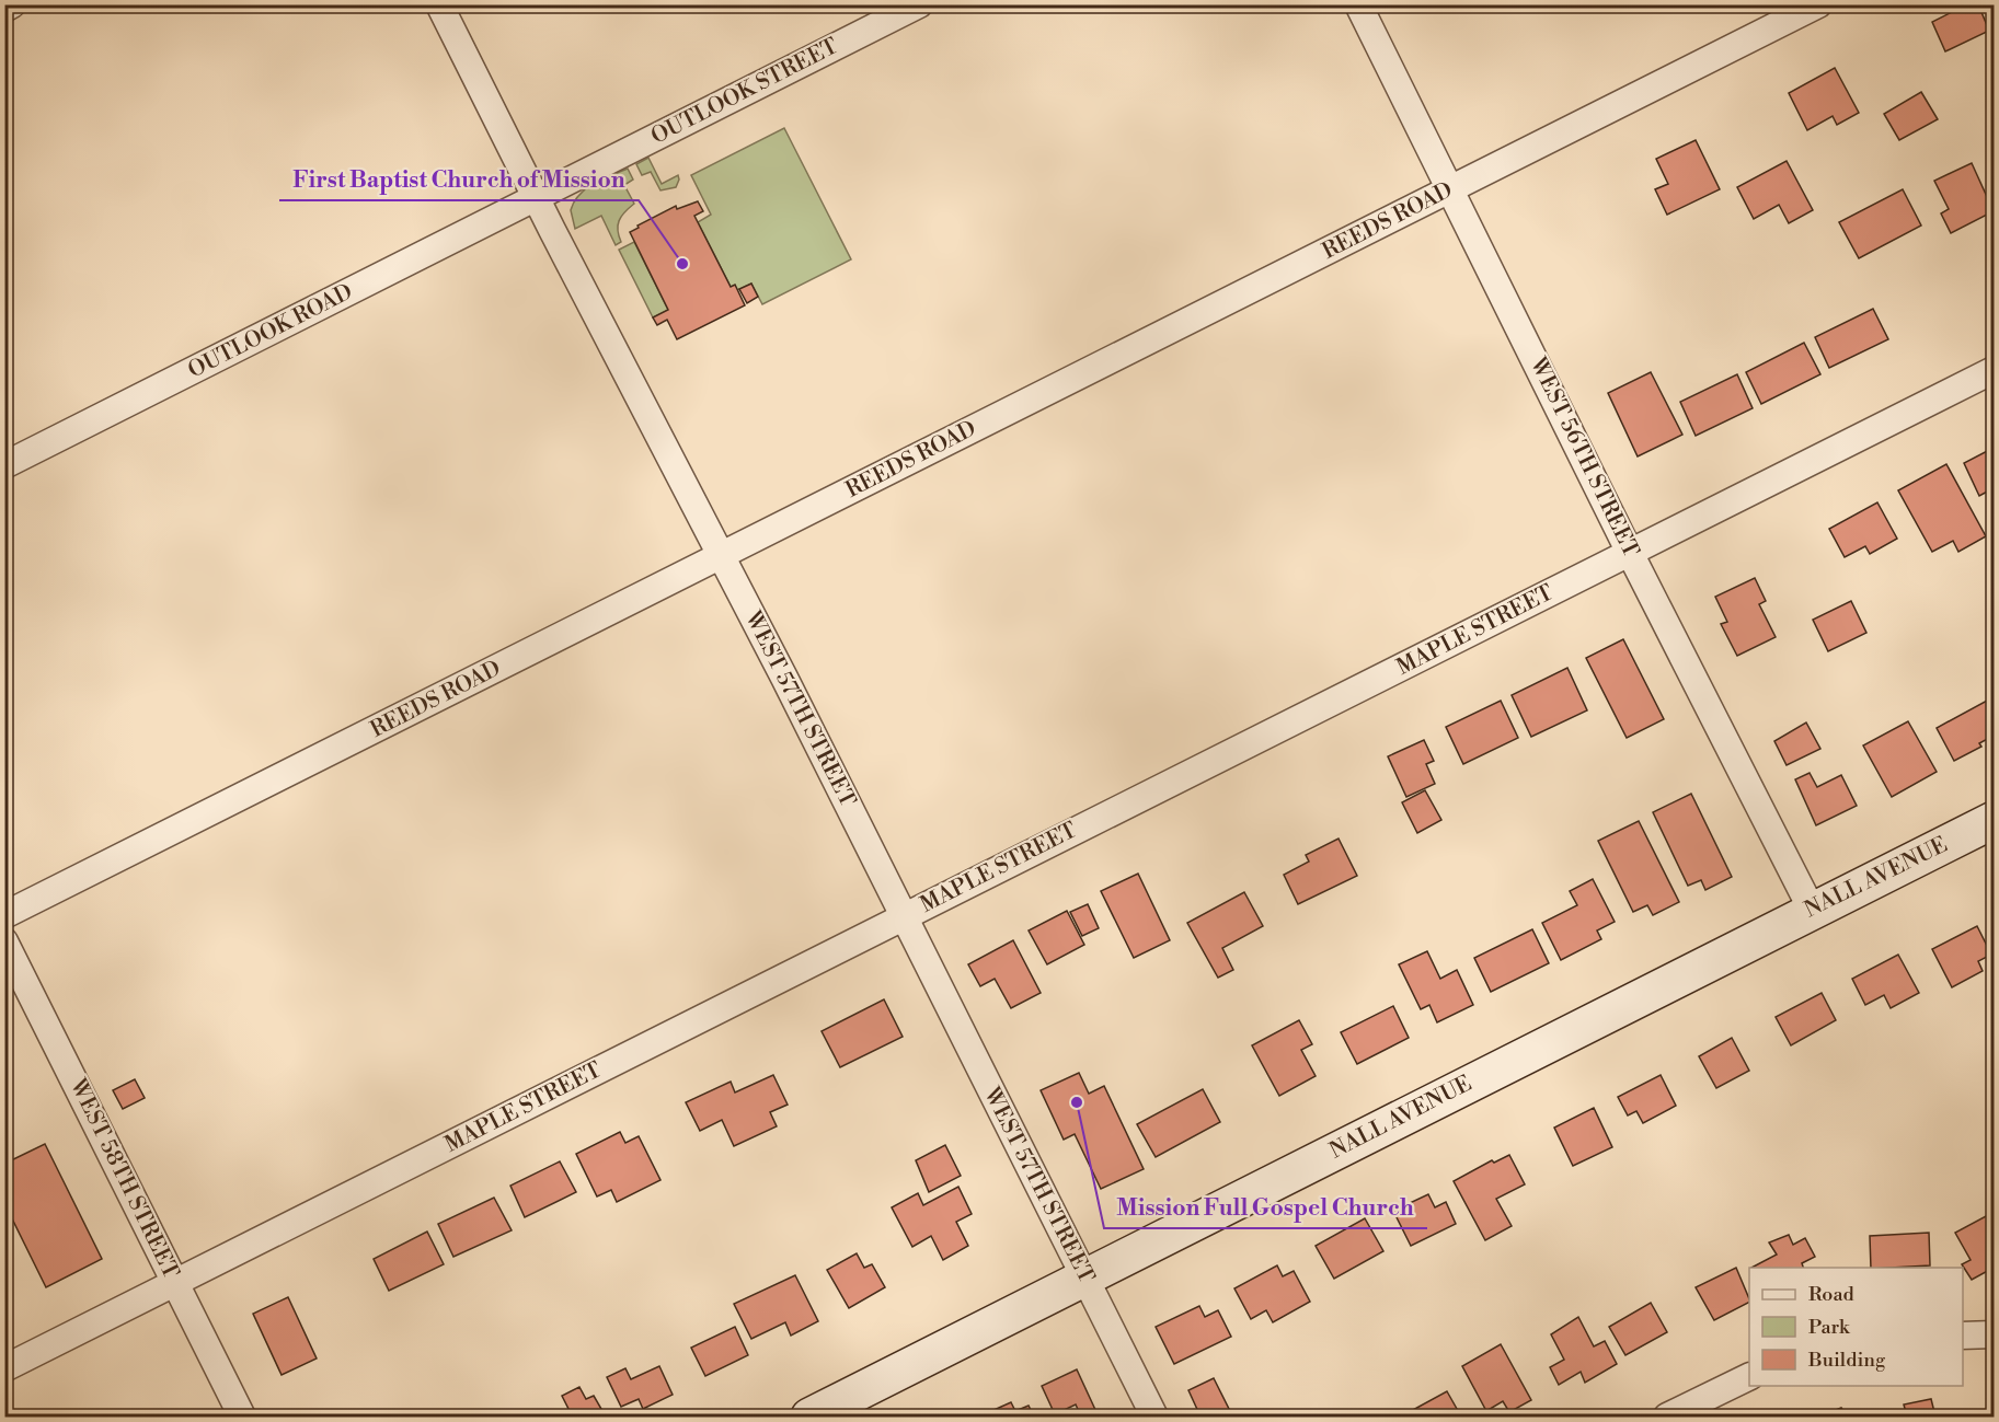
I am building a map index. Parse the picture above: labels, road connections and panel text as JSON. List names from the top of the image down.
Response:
{
  "streets": {
    "street": [
      "OUTLOOK STREET",
      "REEDS ROAD",
      "OUTLOOK ROAD",
      "WEST 56TH STREET",
      "MAPLE STREET",
      "WEST 57TH STREET",
      "NALL AVENUE",
      "WEST 58TH STREET"
    ]
  },
  "crossings": [
    ["OUTLOOK STREET", "OUTLOOK ROAD"],
    ["OUTLOOK STREET", "WEST 57TH STREET"],
    ["REEDS ROAD", "WEST 56TH STREET"],
    ["REEDS ROAD", "WEST 57TH STREET"],
    ["OUTLOOK ROAD", "WEST 57TH STREET"],
    ["WEST 56TH STREET", "MAPLE STREET"],
    ["WEST 56TH STREET", "NALL AVENUE"],
    ["MAPLE STREET", "WEST 57TH STREET"],
    ["MAPLE STREET", "WEST 58TH STREET"],
    ["WEST 57TH STREET", "NALL AVENUE"]
  ],
  "places": ["First Baptist Church of Mission", "Mission Full Gospel Church"],
  "legend": ["Road", "Park", "Building"]
}
